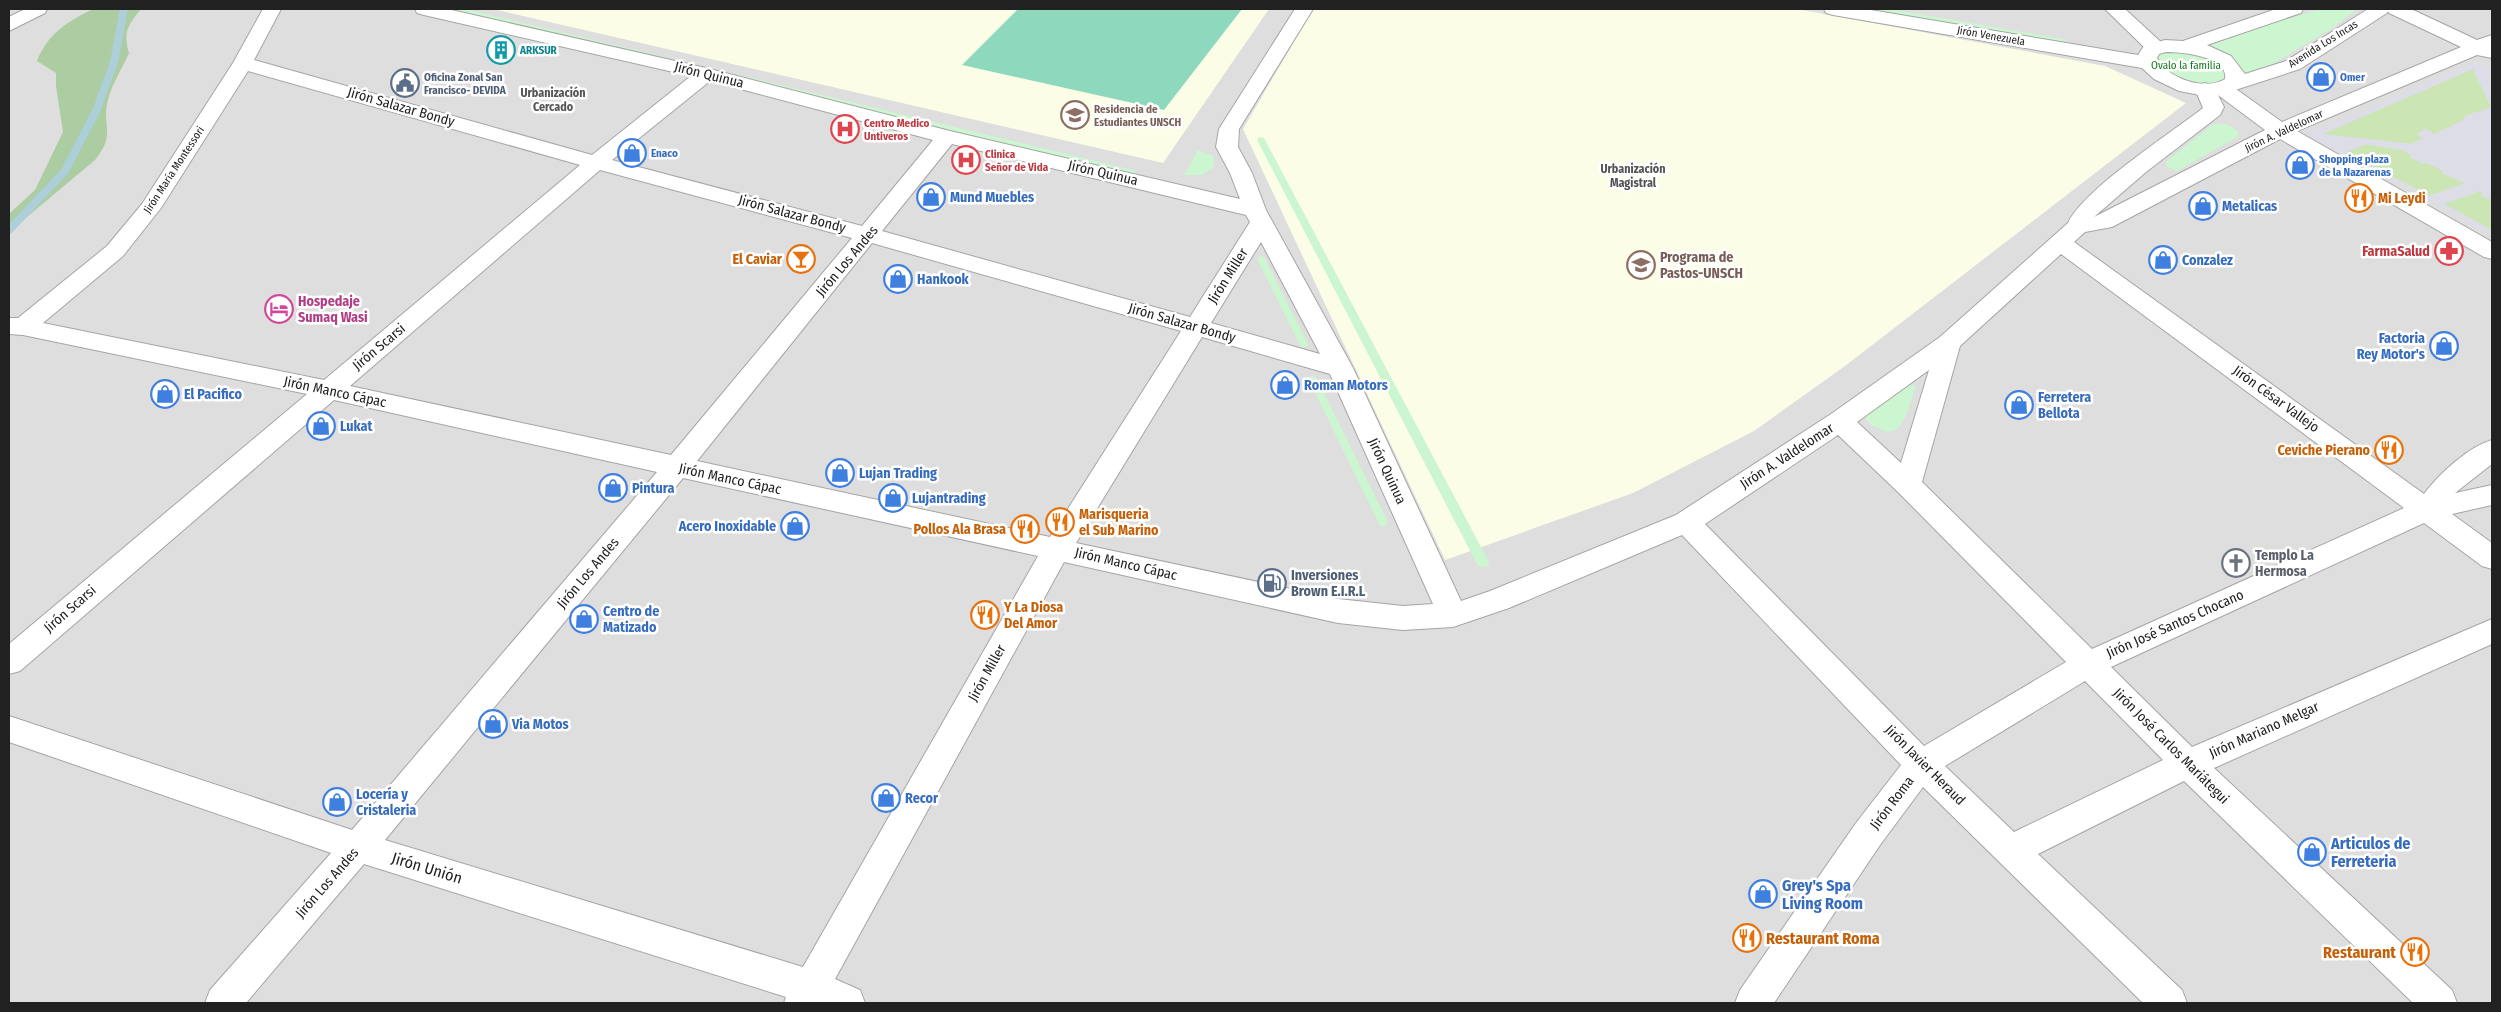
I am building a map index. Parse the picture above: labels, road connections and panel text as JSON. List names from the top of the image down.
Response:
{
  "streets": {
    "street": [
      "Jirón Venezuela",
      "Avenida Los Incas",
      "Jirón Quinua",
      "Jirón Salazar Bondy",
      "Jirón A. Valdelomar",
      "Jirón María Montessori",
      "Jirón Los Andes",
      "Jirón Miller",
      "Jirón Scarsi",
      "Jirón Manco Cápac",
      "Jirón César Vallejo",
      "Jirón José Santos Chocano",
      "Jirón Mariano Melgar",
      "Jirón José Carlos Mariátegui",
      "Jirón Javier Heraud",
      "Jirón Roma",
      "Jirón Unión"
    ]
  },
  "crossings": [
    ["Jirón Venezuela", "Avenida Los Incas"],
    ["Avenida Los Incas", "Jirón A. Valdelomar"],
    ["Jirón Quinua", "Jirón Salazar Bondy"],
    ["Jirón Quinua", "Jirón A. Valdelomar"],
    ["Jirón Quinua", "Jirón Los Andes"],
    ["Jirón Quinua", "Jirón Miller"],
    ["Jirón Quinua", "Jirón Scarsi"],
    ["Jirón Quinua", "Jirón Manco Cápac"],
    ["Jirón Salazar Bondy", "Jirón María Montessori"],
    ["Jirón Salazar Bondy", "Jirón Los Andes"],
    ["Jirón Salazar Bondy", "Jirón Miller"],
    ["Jirón Salazar Bondy", "Jirón Scarsi"],
    ["Jirón A. Valdelomar", "Jirón Manco Cápac"],
    ["Jirón A. Valdelomar", "Jirón César Vallejo"],
    ["Jirón A. Valdelomar", "Jirón José Carlos Mariátegui"],
    ["Jirón A. Valdelomar", "Jirón Javier Heraud"],
    ["Jirón María Montessori", "Jirón Manco Cápac"],
    ["Jirón Los Andes", "Jirón Manco Cápac"],
    ["Jirón Los Andes", "Jirón Unión"],
    ["Jirón Miller", "Jirón Manco Cápac"],
    ["Jirón Miller", "Jirón Unión"],
    ["Jirón Scarsi", "Jirón Manco Cápac"],
    ["Jirón César Vallejo", "Jirón José Santos Chocano"],
    ["Jirón José Santos Chocano", "Jirón José Carlos Mariátegui"],
    ["Jirón José Santos Chocano", "Jirón Roma"],
    ["Jirón Mariano Melgar", "Jirón José Carlos Mariátegui"],
    ["Jirón Mariano Melgar", "Jirón Javier Heraud"],
    ["Jirón José Carlos Mariátegui", "Jirón Roma"],
    ["Jirón Javier Heraud", "Jirón Roma"]
  ],
  "districts": ["Urbanización Cercado", "Urbanización Magistral"],
  "parks": ["Ovalo la familia"],
  "places": {
    "building": ["ARKSUR"],
    "shop": [
      "Omer",
      "Enaco",
      "Shopping plaza de la Nazarenas",
      "Mund Muebles",
      "Metalicas",
      "Conzalez",
      "Hankook",
      "Factoria Rey Motor's",
      "Roman Motors",
      "El Pacifico",
      "Ferretera Bellota",
      "Lukat",
      "Lujan Trading",
      "Pintura",
      "Lujantrading",
      "Acero Inoxidable",
      "Centro de Matizado",
      "Via Motos",
      "Recor",
      "Locería y Cristaleria",
      "Articulos de Ferreteria",
      "Grey's Spa Living Room"
    ],
    "public building": ["Oficina Zonal San Francisco- DEVIDA"],
    "school or university": ["Residencia de Estudiantes UNSCH", "Programa de Pastos-UNSCH"],
    "hospital": ["Centro Medico Untiveros", "Clinica Señor de Vida"],
    "restaurant": [
      "Mi Leydi",
      "Ceviche Pierano",
      "Marisqueria el Sub Marino",
      "Pollos Ala Brasa",
      "Y La Diosa Del Amor",
      "Restaurant Roma",
      "Restaurant"
    ],
    "pharmacy": ["FarmaSalud"],
    "bar": ["El Caviar"],
    "hotel": ["Hospedaje Sumaq Wasi"],
    "church": ["Templo La Hermosa"],
    "fuel station": ["Inversiones Brown E.I.R.L"]
  }
}
